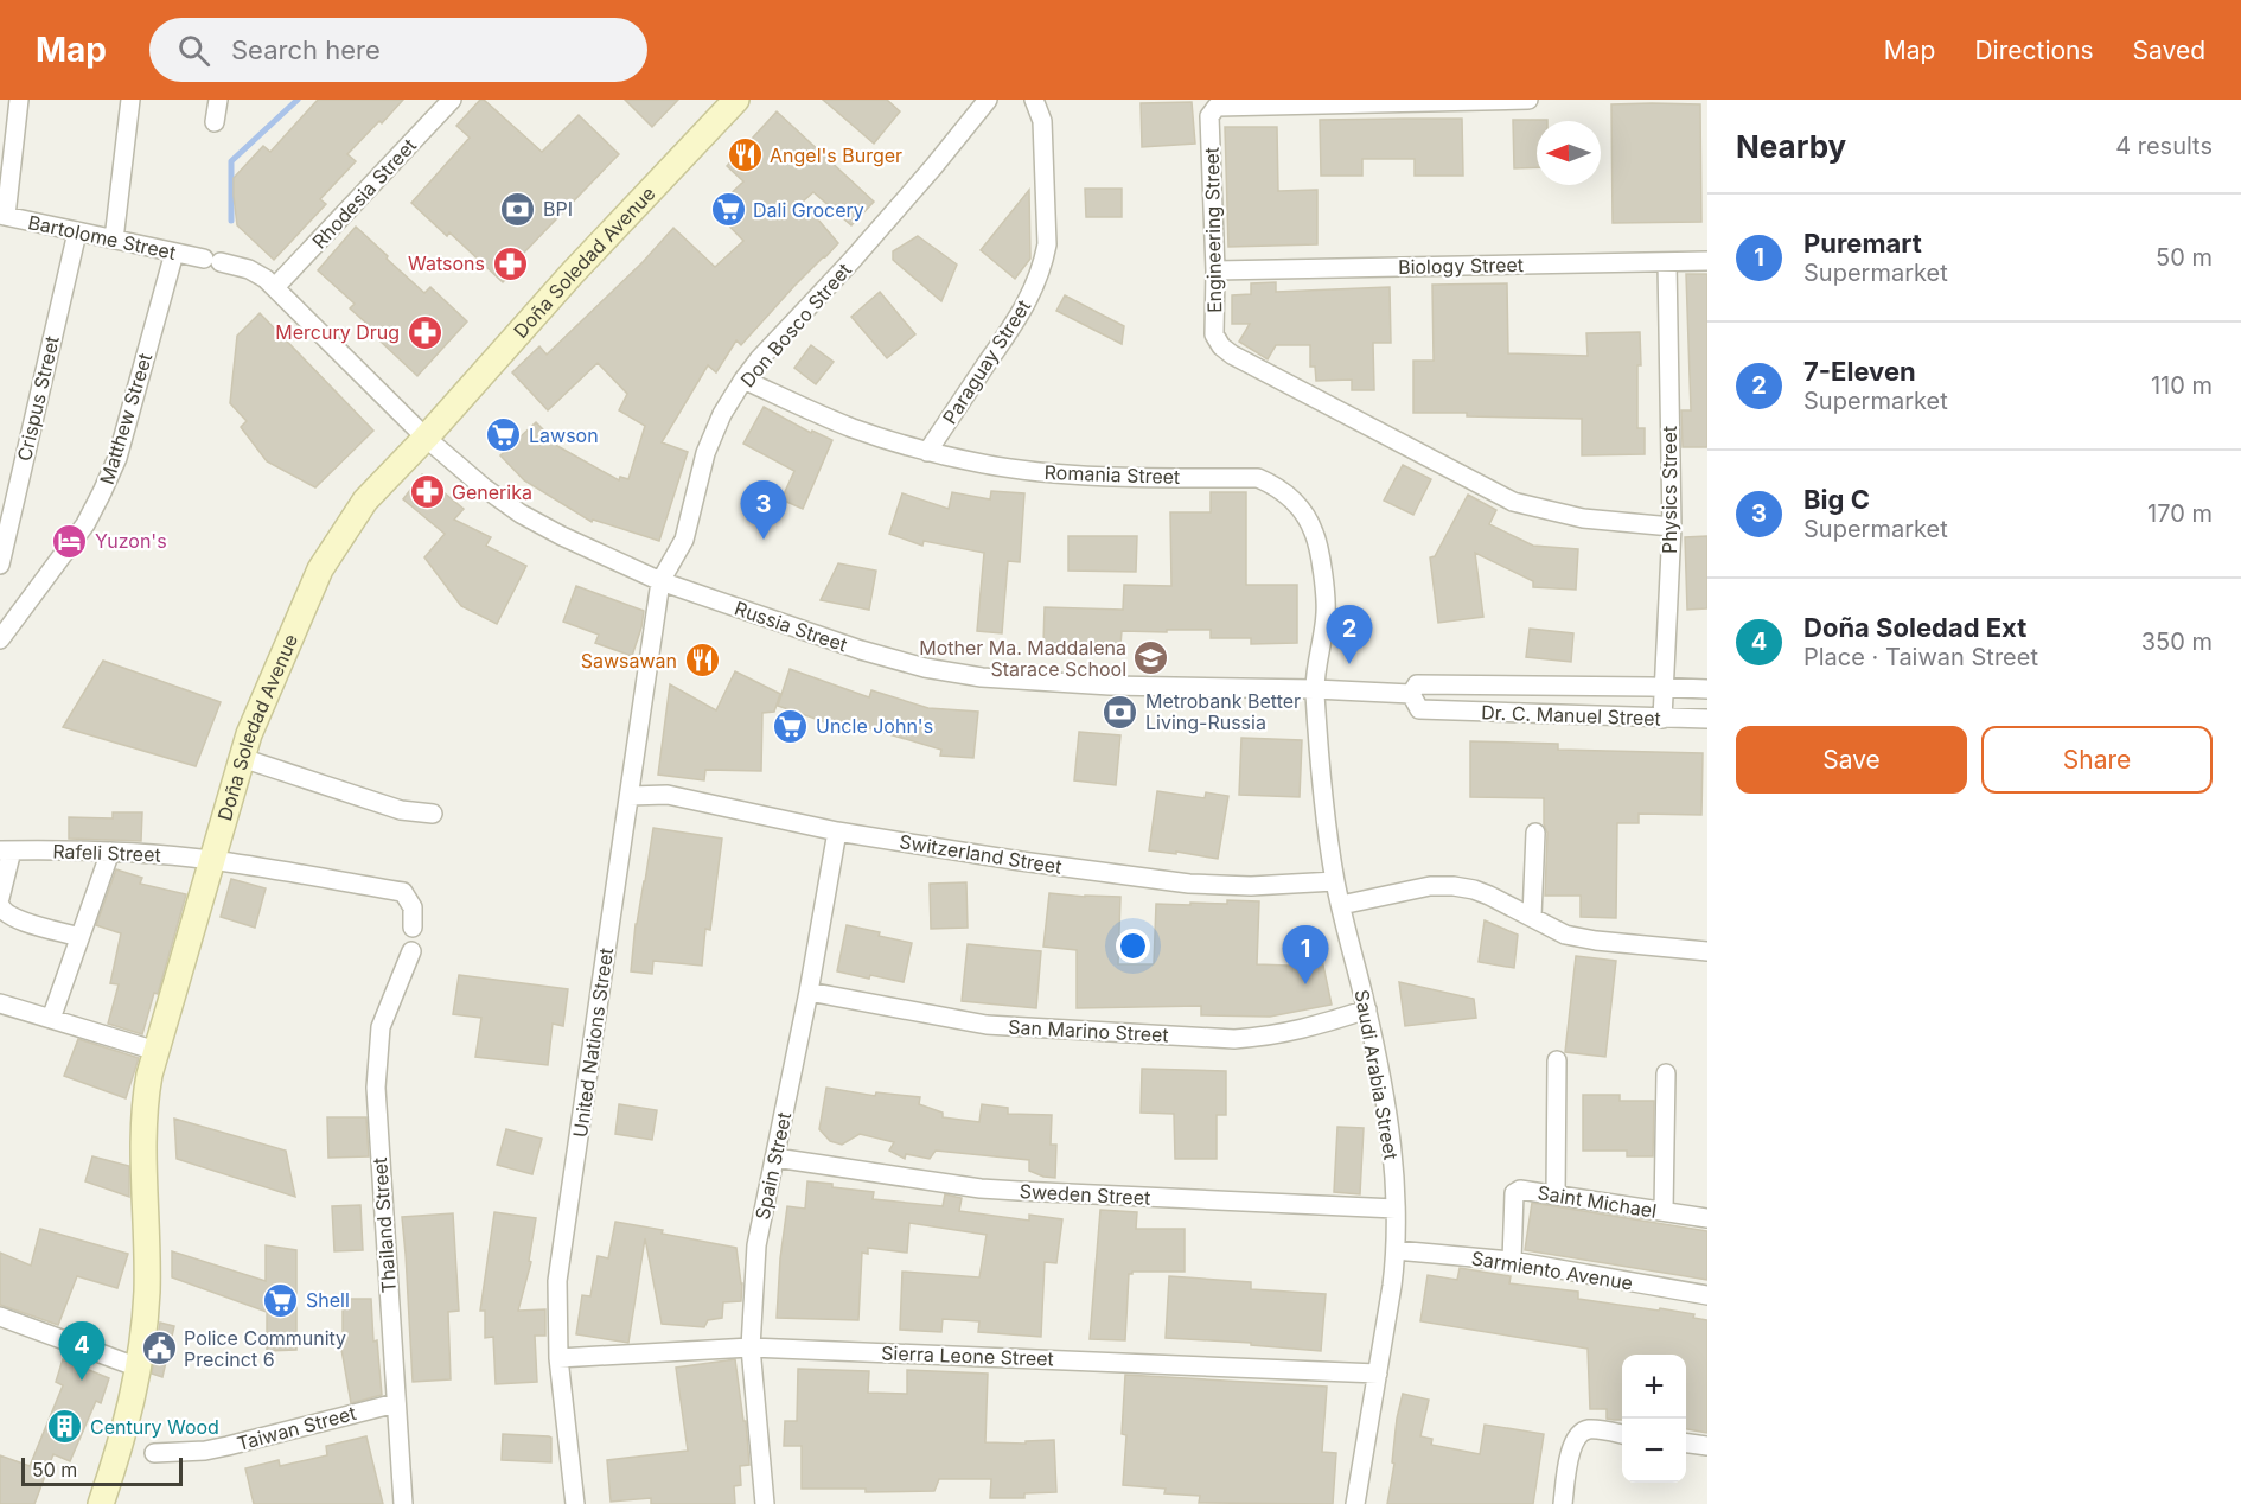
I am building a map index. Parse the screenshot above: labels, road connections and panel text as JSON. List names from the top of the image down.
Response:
{
  "streets": {
    "main road": ["Doña Soledad Avenue"],
    "street": [
      "Rhodesia Street",
      "Engineering Street",
      "Bartolome Street",
      "Biology Street",
      "Don Bosco Street",
      "Paraguay Street",
      "Crispus Street",
      "Matthew Street",
      "Romania Street",
      "Physics Street",
      "Russia Street",
      "Dr. C. Manuel Street",
      "Rafeli Street",
      "Switzerland Street",
      "San Marino Street",
      "United Nations Street",
      "Saudi Arabia Street",
      "Spain Street",
      "Sweden Street",
      "Saint Michael",
      "Thailand Street",
      "Sarmiento Avenue",
      "Sierra Leone Street",
      "Taiwan Street"
    ]
  },
  "crossings": [
    ["Rhodesia Street", "Bartolome Street"],
    ["Rhodesia Street", "Russia Street"],
    ["Engineering Street", "Biology Street"],
    ["Engineering Street", "Physics Street"],
    ["Bartolome Street", "Crispus Street"],
    ["Bartolome Street", "Matthew Street"],
    ["Bartolome Street", "Russia Street"],
    ["Doña Soledad Avenue", "Russia Street"],
    ["Doña Soledad Avenue", "Rafeli Street"],
    ["Biology Street", "Physics Street"],
    ["Don Bosco Street", "Romania Street"],
    ["Don Bosco Street", "Russia Street"],
    ["Don Bosco Street", "United Nations Street"],
    ["Paraguay Street", "Romania Street"],
    ["Romania Street", "Russia Street"],
    ["Romania Street", "Saudi Arabia Street"],
    ["Physics Street", "Dr. C. Manuel Street"],
    ["Russia Street", "Dr. C. Manuel Street"],
    ["Russia Street", "United Nations Street"],
    ["Russia Street", "Saudi Arabia Street"],
    ["Switzerland Street", "United Nations Street"],
    ["Switzerland Street", "Saudi Arabia Street"],
    ["Switzerland Street", "Spain Street"],
    ["San Marino Street", "Saudi Arabia Street"],
    ["San Marino Street", "Spain Street"],
    ["United Nations Street", "Sierra Leone Street"],
    ["Saudi Arabia Street", "Sweden Street"],
    ["Saudi Arabia Street", "Sarmiento Avenue"],
    ["Saudi Arabia Street", "Sierra Leone Street"],
    ["Spain Street", "Sweden Street"],
    ["Spain Street", "Sierra Leone Street"],
    ["Saint Michael", "Sarmiento Avenue"],
    ["Thailand Street", "Taiwan Street"]
  ],
  "places": {
    "restaurant": ["Angel's Burger", "Sawsawan"],
    "bank": ["BPI", "Metrobank Better Living-Russia"],
    "supermarket": [
      "Dali Grocery",
      "Lawson",
      "Uncle John's",
      "Shell"
    ],
    "pharmacy": ["Watsons", "Mercury Drug", "Generika"],
    "hotel": ["Yuzon's"],
    "school or university": ["Mother Ma. Maddalena Starace School"],
    "public building": ["Police Community Precinct 6"],
    "building": ["Century Wood"]
  },
  "scale_bar": "50 m",
  "north": "left",
  "page": {
    "header": "Map",
    "search": "Search here",
    "nav": ["Map", "Directions", "Saved"],
    "heading": ["Nearby", "4 results"],
    "list": [
      {
        "mark": "1",
        "name": "Puremart",
        "note": "Supermarket",
        "value": "50 m"
      },
      {
        "mark": "2",
        "name": "7-Eleven",
        "note": "Supermarket",
        "value": "110 m"
      },
      {
        "mark": "3",
        "name": "Big C",
        "note": "Supermarket",
        "value": "170 m"
      },
      {
        "mark": "4",
        "name": "Doña Soledad Ext",
        "note": "Place · Taiwan Street",
        "value": "350 m"
      }
    ],
    "pins": [
      "3",
      "2",
      "1",
      "4"
    ],
    "buttons": ["Save", "Share"],
    "map_buttons": ["+", "−"],
    "scale": "50 m"
  }
}
